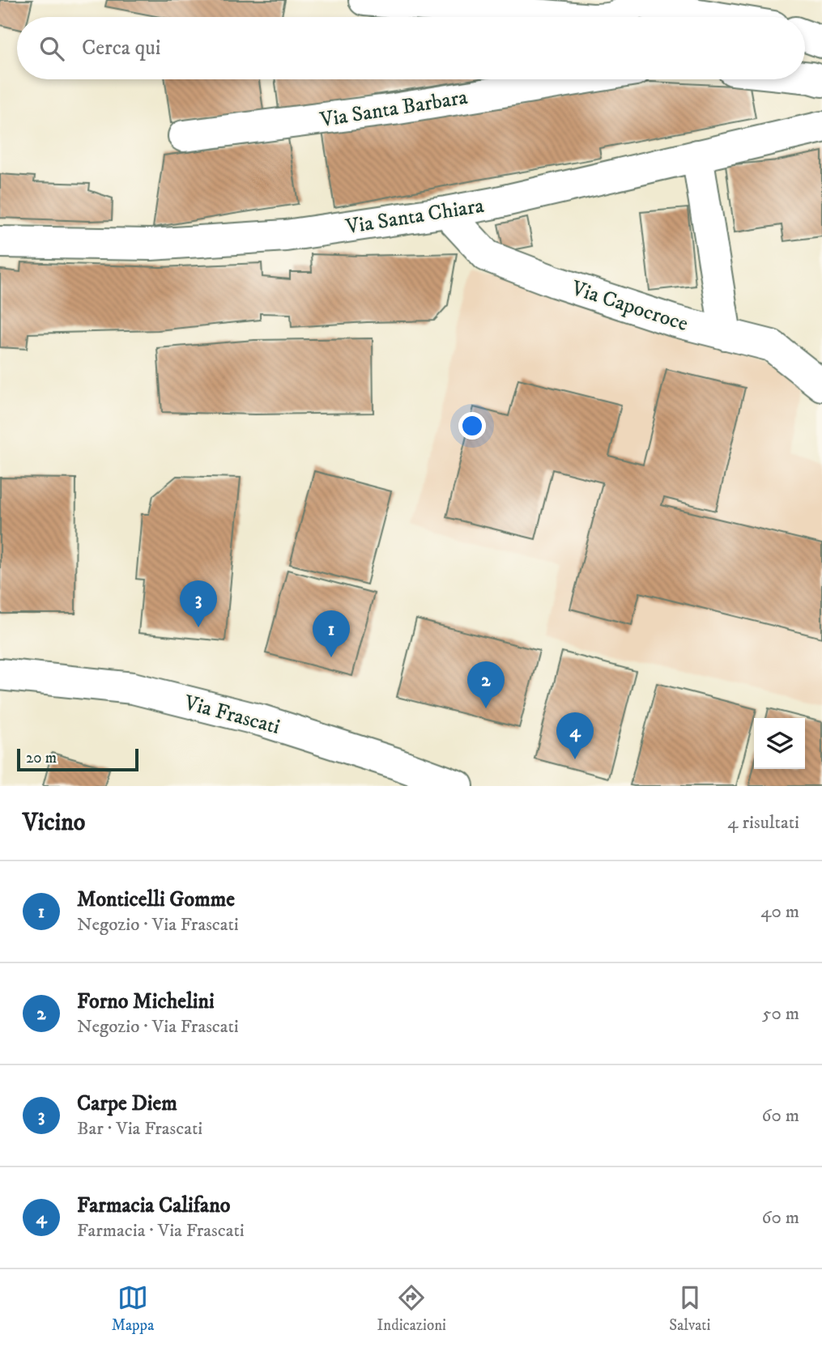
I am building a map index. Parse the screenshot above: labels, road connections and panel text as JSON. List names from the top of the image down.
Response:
{
  "streets": {
    "street": [
      "Via Santa Barbara",
      "Via Santa Chiara",
      "Via Capocroce",
      "Via Frascati"
    ]
  },
  "crossings": [
    ["Via Santa Chiara", "Via Capocroce"]
  ],
  "scale_bar": "20 m",
  "page": {
    "search": "Cerca qui",
    "pins": [
      "3",
      "1",
      "2",
      "4"
    ],
    "scale": "20 m",
    "heading": ["Vicino", "4 risultati"],
    "list": [
      {
        "mark": "1",
        "name": "Monticelli Gomme",
        "note": "Negozio · Via Frascati",
        "value": "40 m"
      },
      {
        "mark": "2",
        "name": "Forno Michelini",
        "note": "Negozio · Via Frascati",
        "value": "50 m"
      },
      {
        "mark": "3",
        "name": "Carpe Diem",
        "note": "Bar · Via Frascati",
        "value": "60 m"
      },
      {
        "mark": "4",
        "name": "Farmacia Califano",
        "note": "Farmacia · Via Frascati",
        "value": "60 m"
      }
    ],
    "nav": ["Mappa", "Indicazioni", "Salvati"]
  }
}
